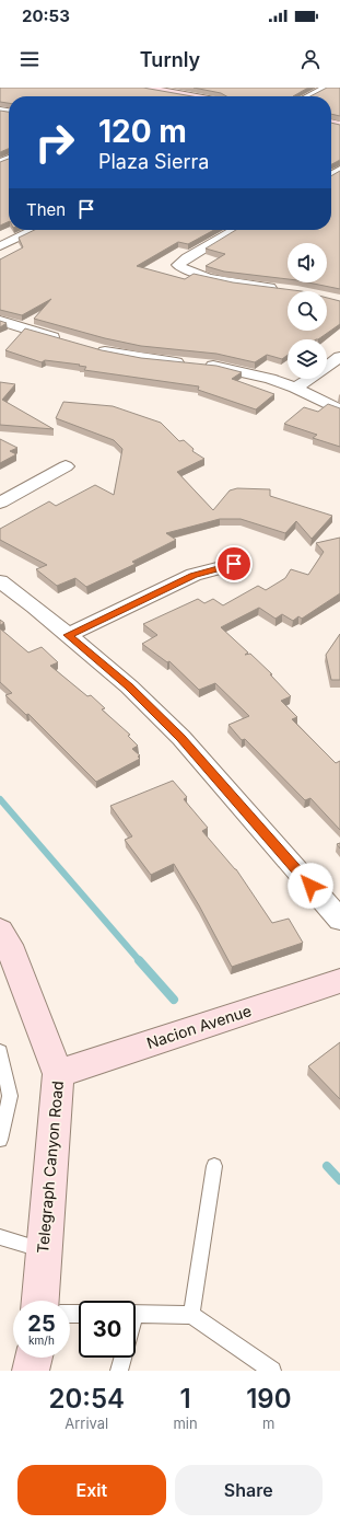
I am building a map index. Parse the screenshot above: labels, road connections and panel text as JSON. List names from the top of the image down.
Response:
{
  "streets": {
    "street": ["Nacion Avenue", "Telegraph Canyon Road"]
  },
  "crossings": [
    ["Nacion Avenue", "Telegraph Canyon Road"]
  ],
  "page": {
    "status": "20:53",
    "header": "Turnly",
    "turn": ["120 m", "Plaza Sierra"],
    "then": "Then",
    "speed": "25 km/h",
    "limit": "30",
    "eta": [
      "20:54",
      "Arrival",
      "1",
      "min",
      "190",
      "m"
    ],
    "buttons": ["Exit", "Share"]
  }
}
